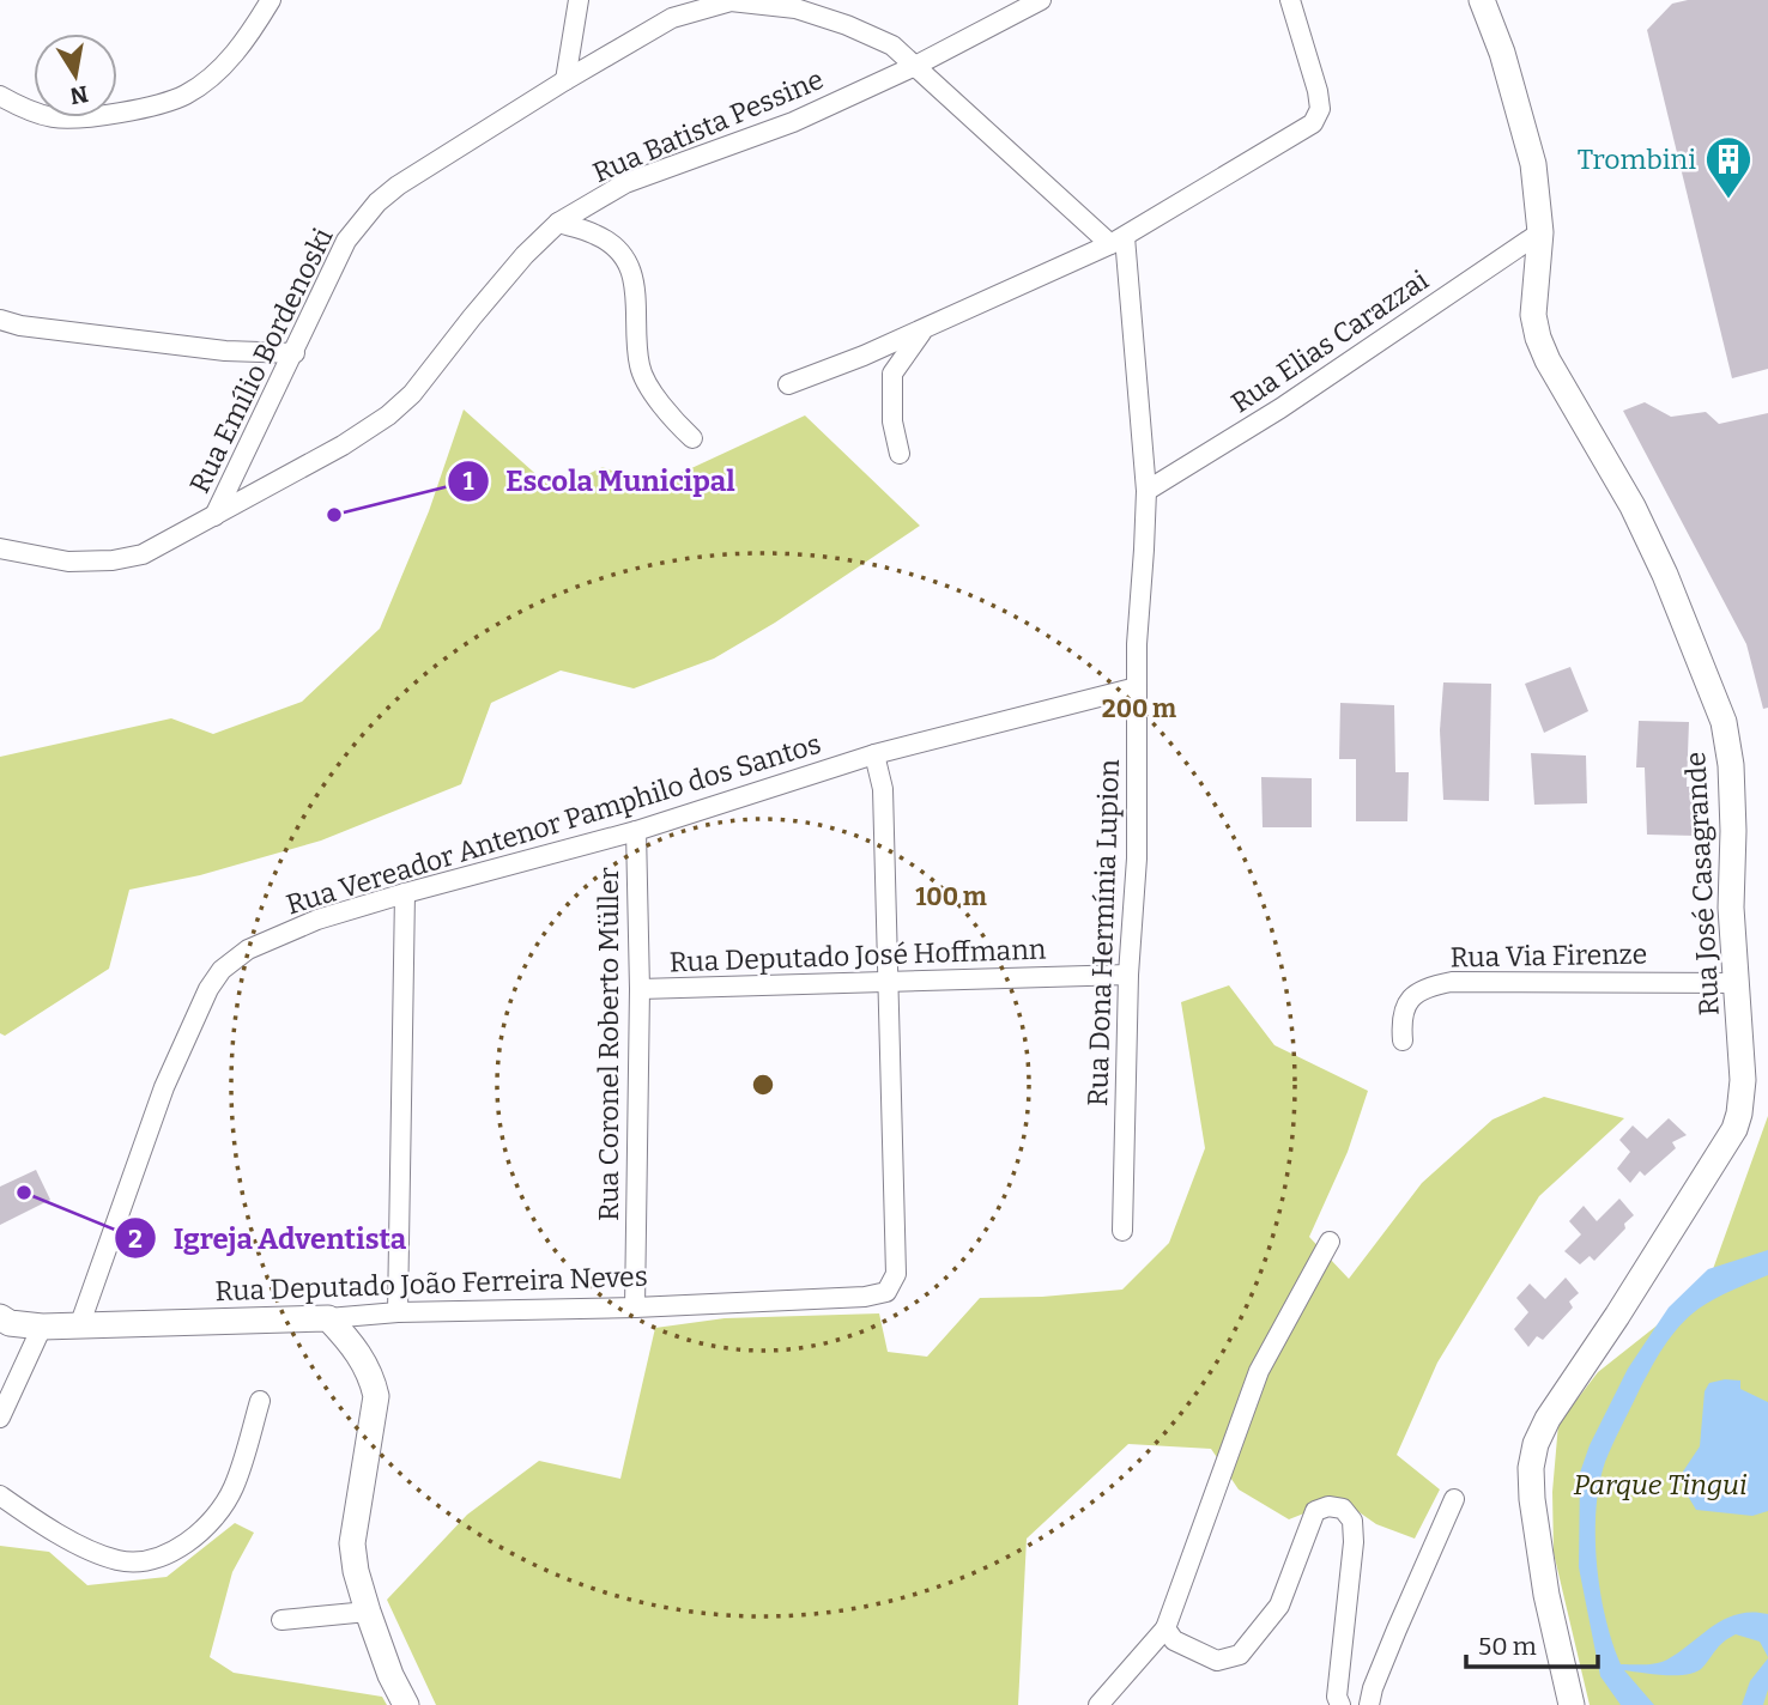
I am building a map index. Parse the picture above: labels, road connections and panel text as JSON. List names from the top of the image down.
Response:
{
  "streets": {
    "street": [
      "Rua Batista Pessine",
      "Rua Elias Carazzai",
      "Rua Emílio Bordenoski",
      "Rua Vereador Antenor Pamphilo dos Santos",
      "Rua José Casagrande",
      "Rua Dona Hermínia Lupion",
      "Rua Deputado José Hoffmann",
      "Rua Via Firenze",
      "Rua Coronel Roberto Müller",
      "Rua Deputado João Ferreira Neves"
    ]
  },
  "crossings": [
    ["Rua Batista Pessine", "Rua Emílio Bordenoski"],
    ["Rua Elias Carazzai", "Rua José Casagrande"],
    ["Rua Elias Carazzai", "Rua Dona Hermínia Lupion"],
    ["Rua Emílio Bordenoski", "Rua Dona Hermínia Lupion"],
    ["Rua Vereador Antenor Pamphilo dos Santos", "Rua Dona Hermínia Lupion"],
    ["Rua Vereador Antenor Pamphilo dos Santos", "Rua Coronel Roberto Müller"],
    ["Rua Vereador Antenor Pamphilo dos Santos", "Rua Deputado João Ferreira Neves"],
    ["Rua José Casagrande", "Rua Via Firenze"],
    ["Rua Dona Hermínia Lupion", "Rua Deputado José Hoffmann"],
    ["Rua Deputado José Hoffmann", "Rua Coronel Roberto Müller"],
    ["Rua Deputado José Hoffmann", "Rua Deputado João Ferreira Neves"],
    ["Rua Coronel Roberto Müller", "Rua Deputado João Ferreira Neves"]
  ],
  "parks": ["Parque Tingui"],
  "places": {
    "building": ["Trombini"],
    "other": ["Escola Municipal", "Igreja Adventista"]
  },
  "scale_bar": "50 m",
  "north": "bottom",
  "rings": ["200 m", "100 m"]
}
